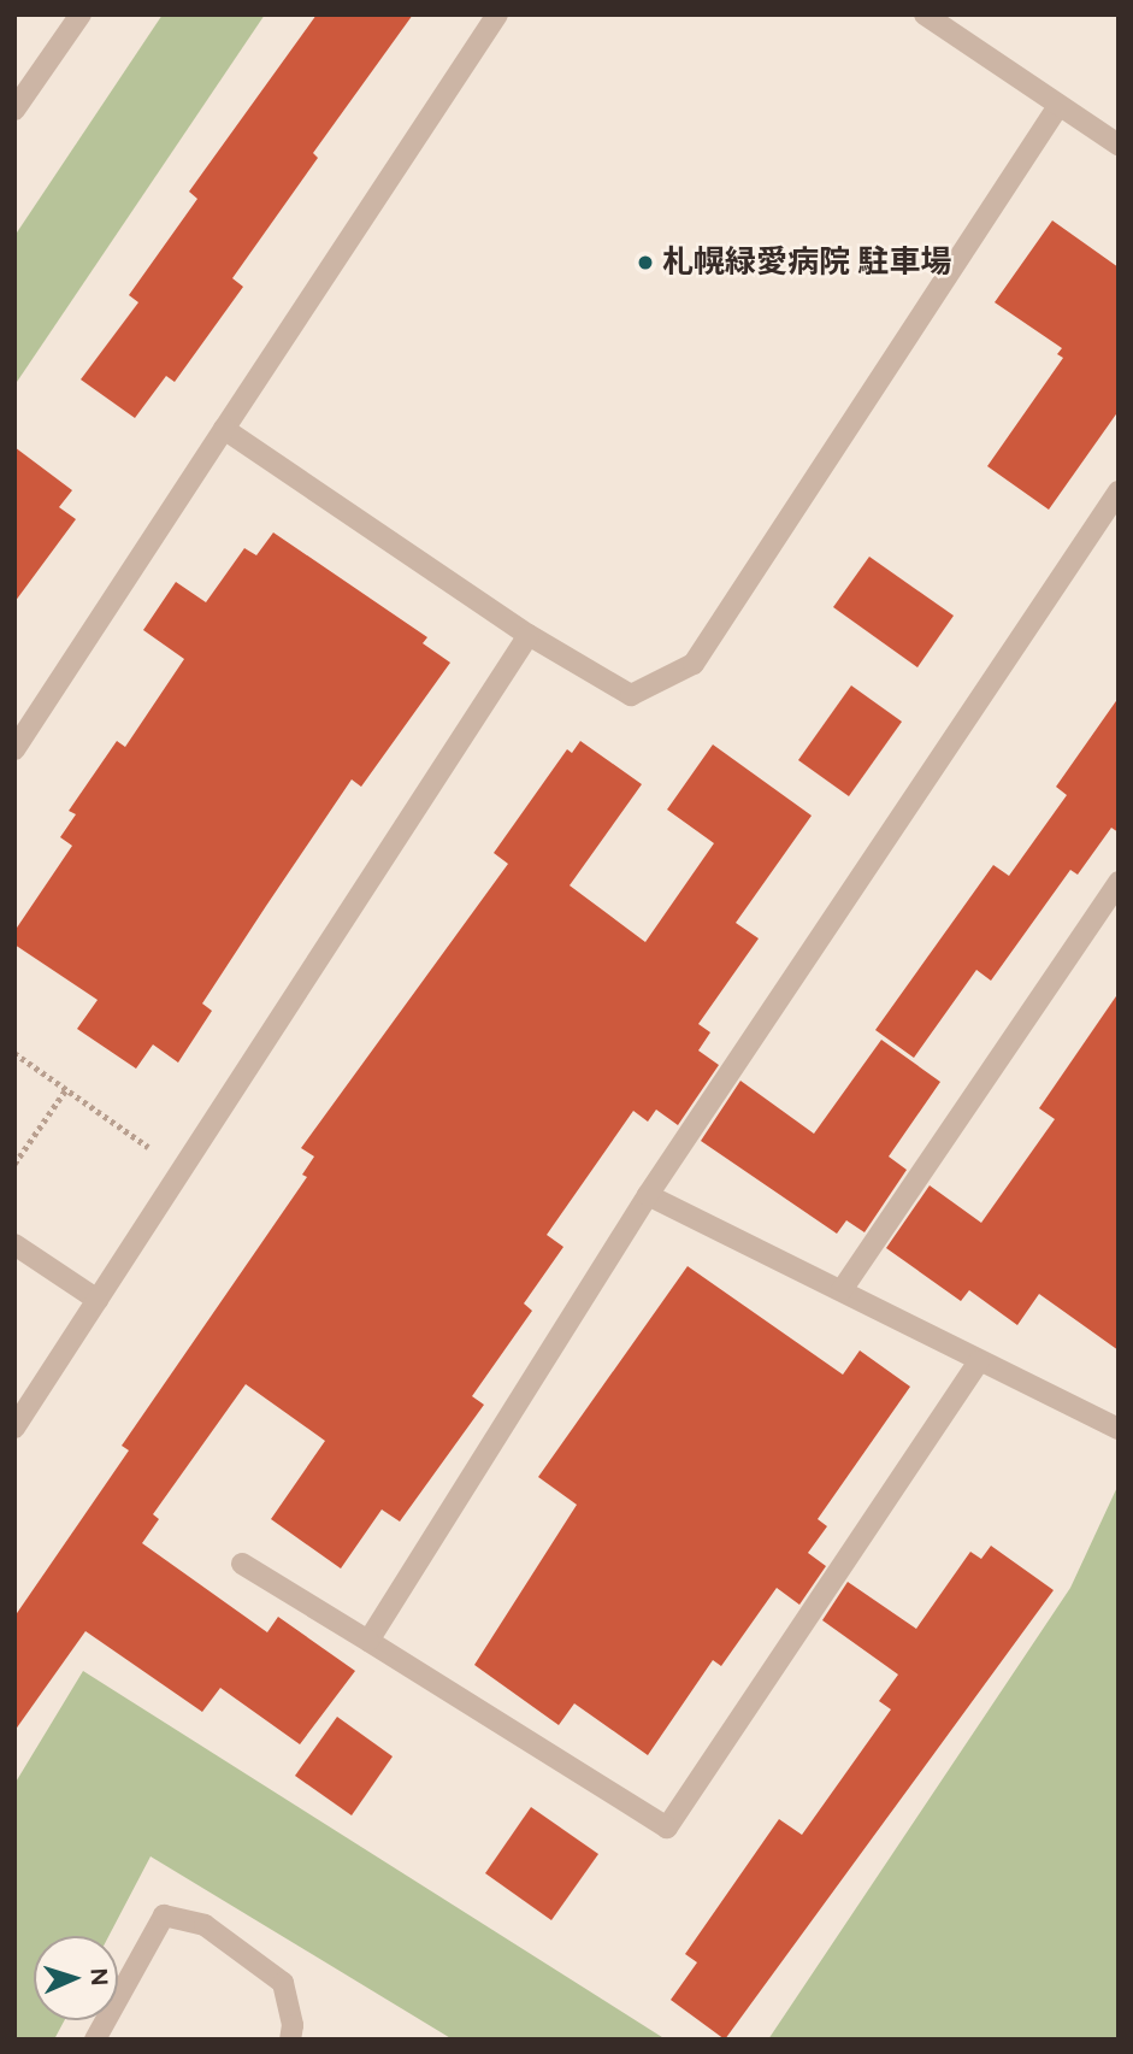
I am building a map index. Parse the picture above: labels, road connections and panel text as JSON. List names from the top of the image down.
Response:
{
  "places": ["札幌緑愛病院 駐車場"],
  "north": "right"
}
